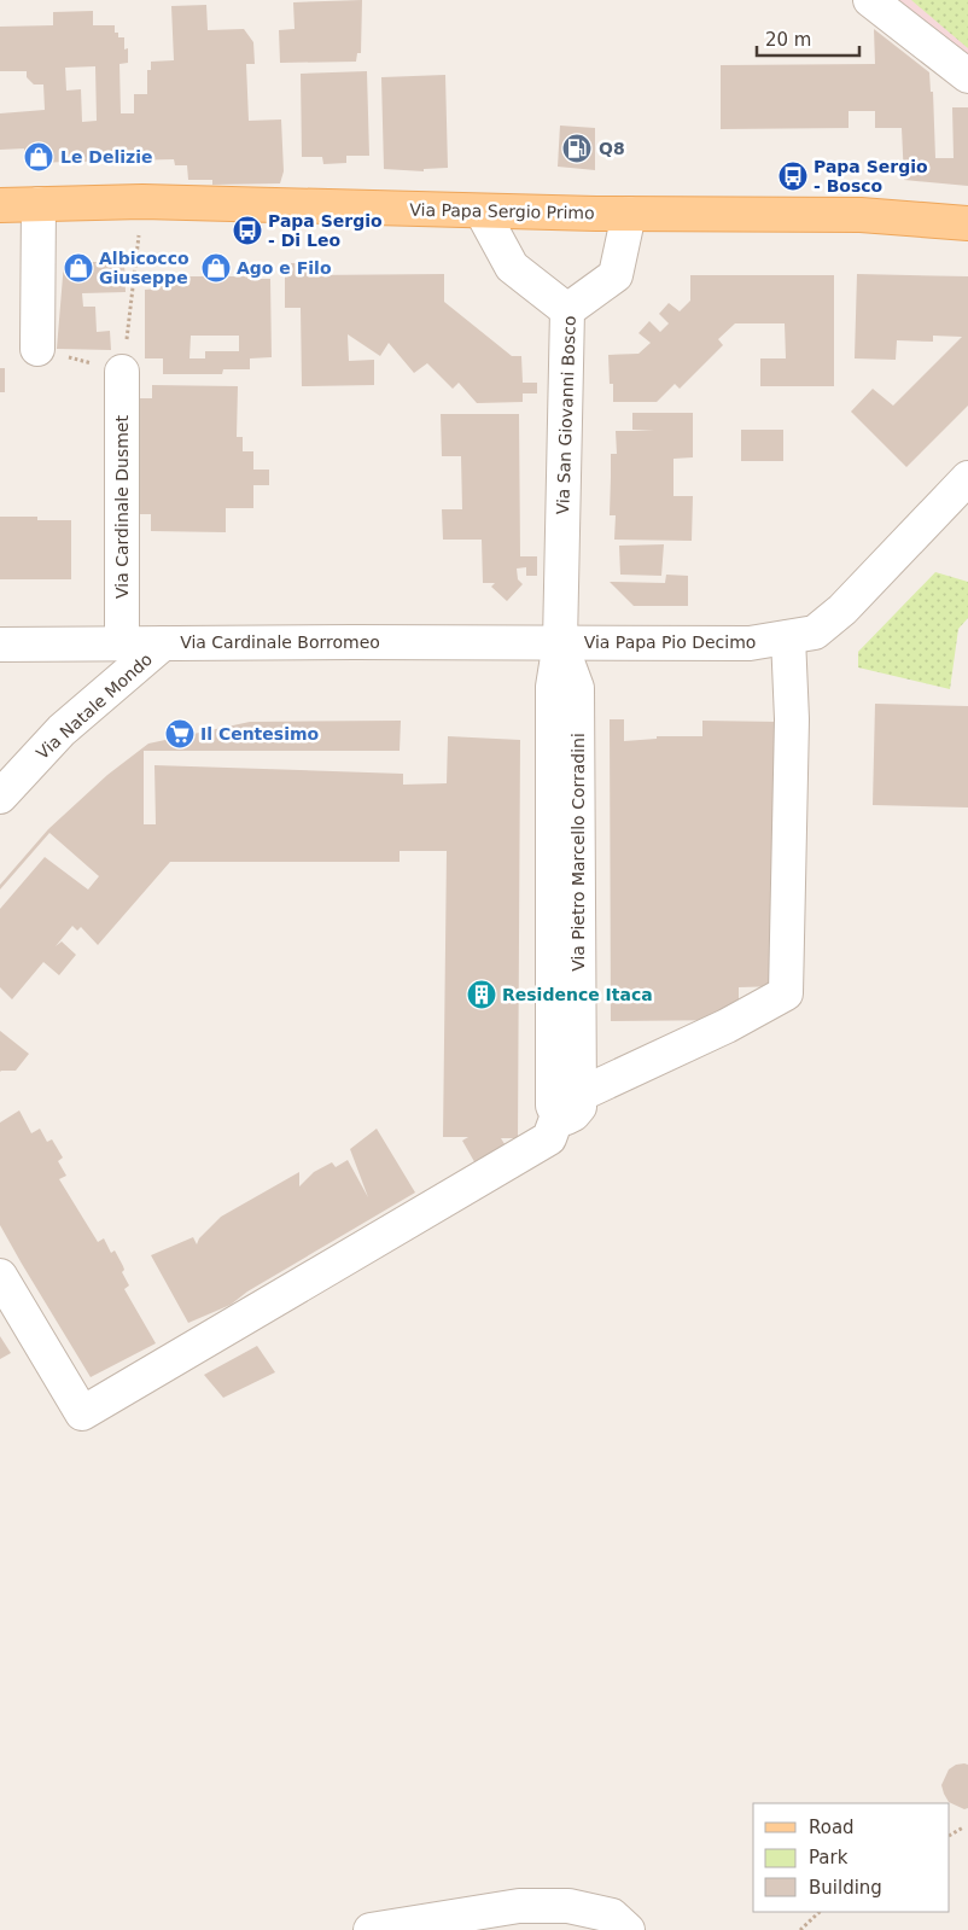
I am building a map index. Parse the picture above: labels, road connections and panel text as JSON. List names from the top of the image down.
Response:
{
  "streets": {
    "main road": ["Via Papa Sergio Primo"],
    "street": [
      "Via San Giovanni Bosco",
      "Via Cardinale Dusmet",
      "Via Cardinale Borromeo",
      "Via Papa Pio Decimo",
      "Via Natale Mondo",
      "Via Pietro Marcello Corradini"
    ]
  },
  "crossings": [
    ["Via Papa Sergio Primo", "Via San Giovanni Bosco"],
    ["Via San Giovanni Bosco", "Via Cardinale Borromeo"],
    ["Via San Giovanni Bosco", "Via Papa Pio Decimo"],
    ["Via San Giovanni Bosco", "Via Pietro Marcello Corradini"],
    ["Via Cardinale Dusmet", "Via Cardinale Borromeo"],
    ["Via Cardinale Borromeo", "Via Papa Pio Decimo"],
    ["Via Cardinale Borromeo", "Via Natale Mondo"],
    ["Via Cardinale Borromeo", "Via Pietro Marcello Corradini"],
    ["Via Papa Pio Decimo", "Via Pietro Marcello Corradini"]
  ],
  "places": {
    "fuel station": ["Q8"],
    "shop": ["Le Delizie", "Albicocco Giuseppe", "Ago e Filo"],
    "bus stop": ["Papa Sergio - Bosco", "Papa Sergio - Di Leo"],
    "supermarket": ["Il Centesimo"],
    "building": ["Residence Itaca"]
  },
  "legend": ["Road", "Park", "Building"],
  "scale_bar": "20 m"
}
